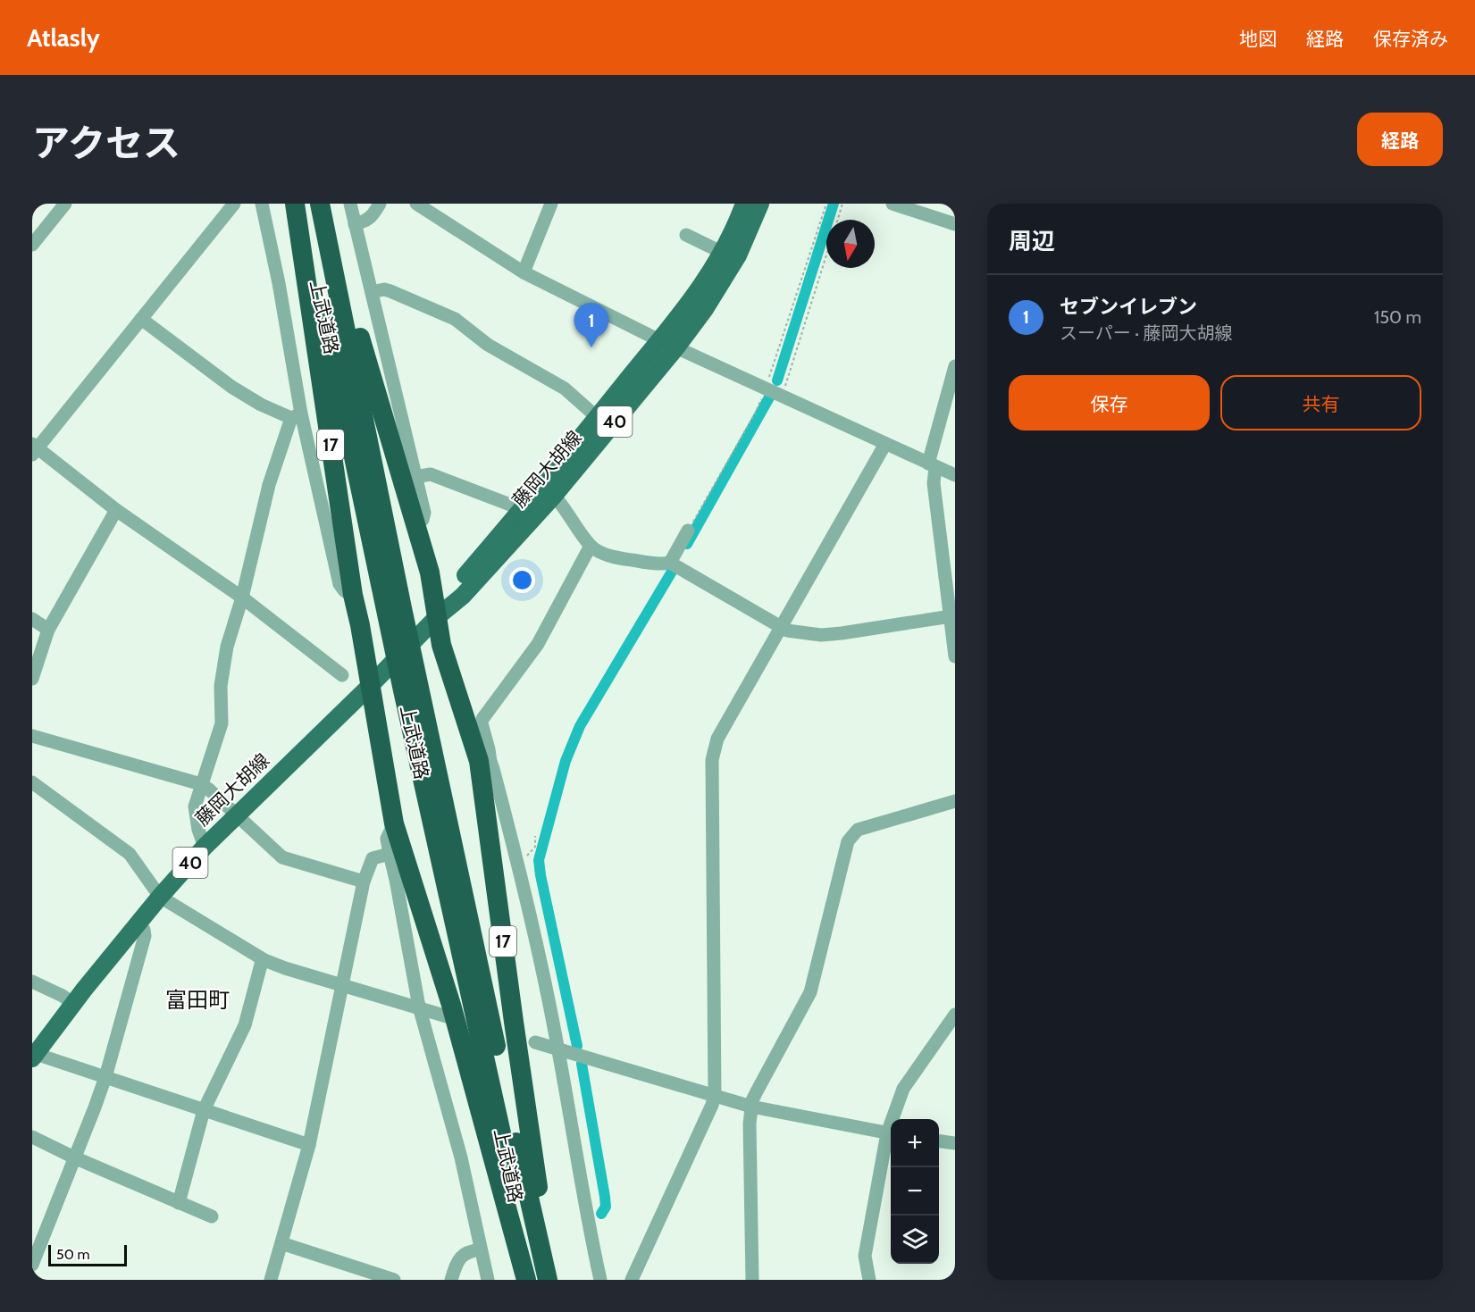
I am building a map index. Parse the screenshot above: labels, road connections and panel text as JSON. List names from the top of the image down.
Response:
{
  "streets": {
    "highway": ["上武道路", "17"],
    "main road": ["40", "藤岡大胡線"]
  },
  "crossings": [
    ["上武道路", "17"],
    ["17", "藤岡大胡線"]
  ],
  "districts": ["富田町"],
  "scale_bar": "50 m",
  "north": "bottom",
  "page": {
    "header": "Atlasly",
    "nav": ["地図", "経路", "保存済み"],
    "title": "アクセス",
    "buttons": [
      "経路",
      ["保存", "共有"]
    ],
    "heading": "周辺",
    "list": [
      {
        "mark": "1",
        "name": "セブンイレブン",
        "note": "スーパー · 藤岡大胡線",
        "value": "150 m"
      }
    ],
    "pins": "1",
    "map_buttons": ["+", "−"],
    "scale": "50 m"
  }
}
